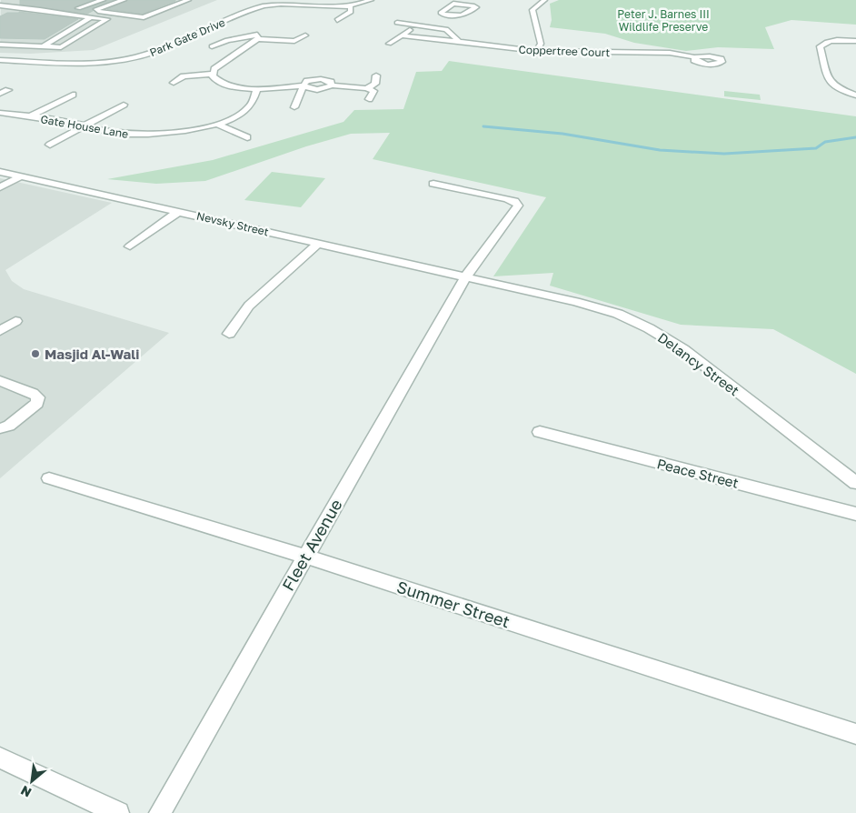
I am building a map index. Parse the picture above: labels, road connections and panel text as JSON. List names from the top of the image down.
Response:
{
  "streets": {
    "street": [
      "Park Gate Drive",
      "Coppertree Court",
      "Gate House Lane",
      "Nevsky Street",
      "Delancy Street",
      "Peace Street",
      "Fleet Avenue",
      "Summer Street"
    ]
  },
  "crossings": [
    ["Nevsky Street", "Delancy Street"],
    ["Nevsky Street", "Fleet Avenue"],
    ["Delancy Street", "Fleet Avenue"],
    ["Fleet Avenue", "Summer Street"]
  ],
  "parks": ["Peter J. Barnes III Wildlife Preserve"],
  "places": ["Masjid Al-Wali"],
  "north": "bottom left"
}
